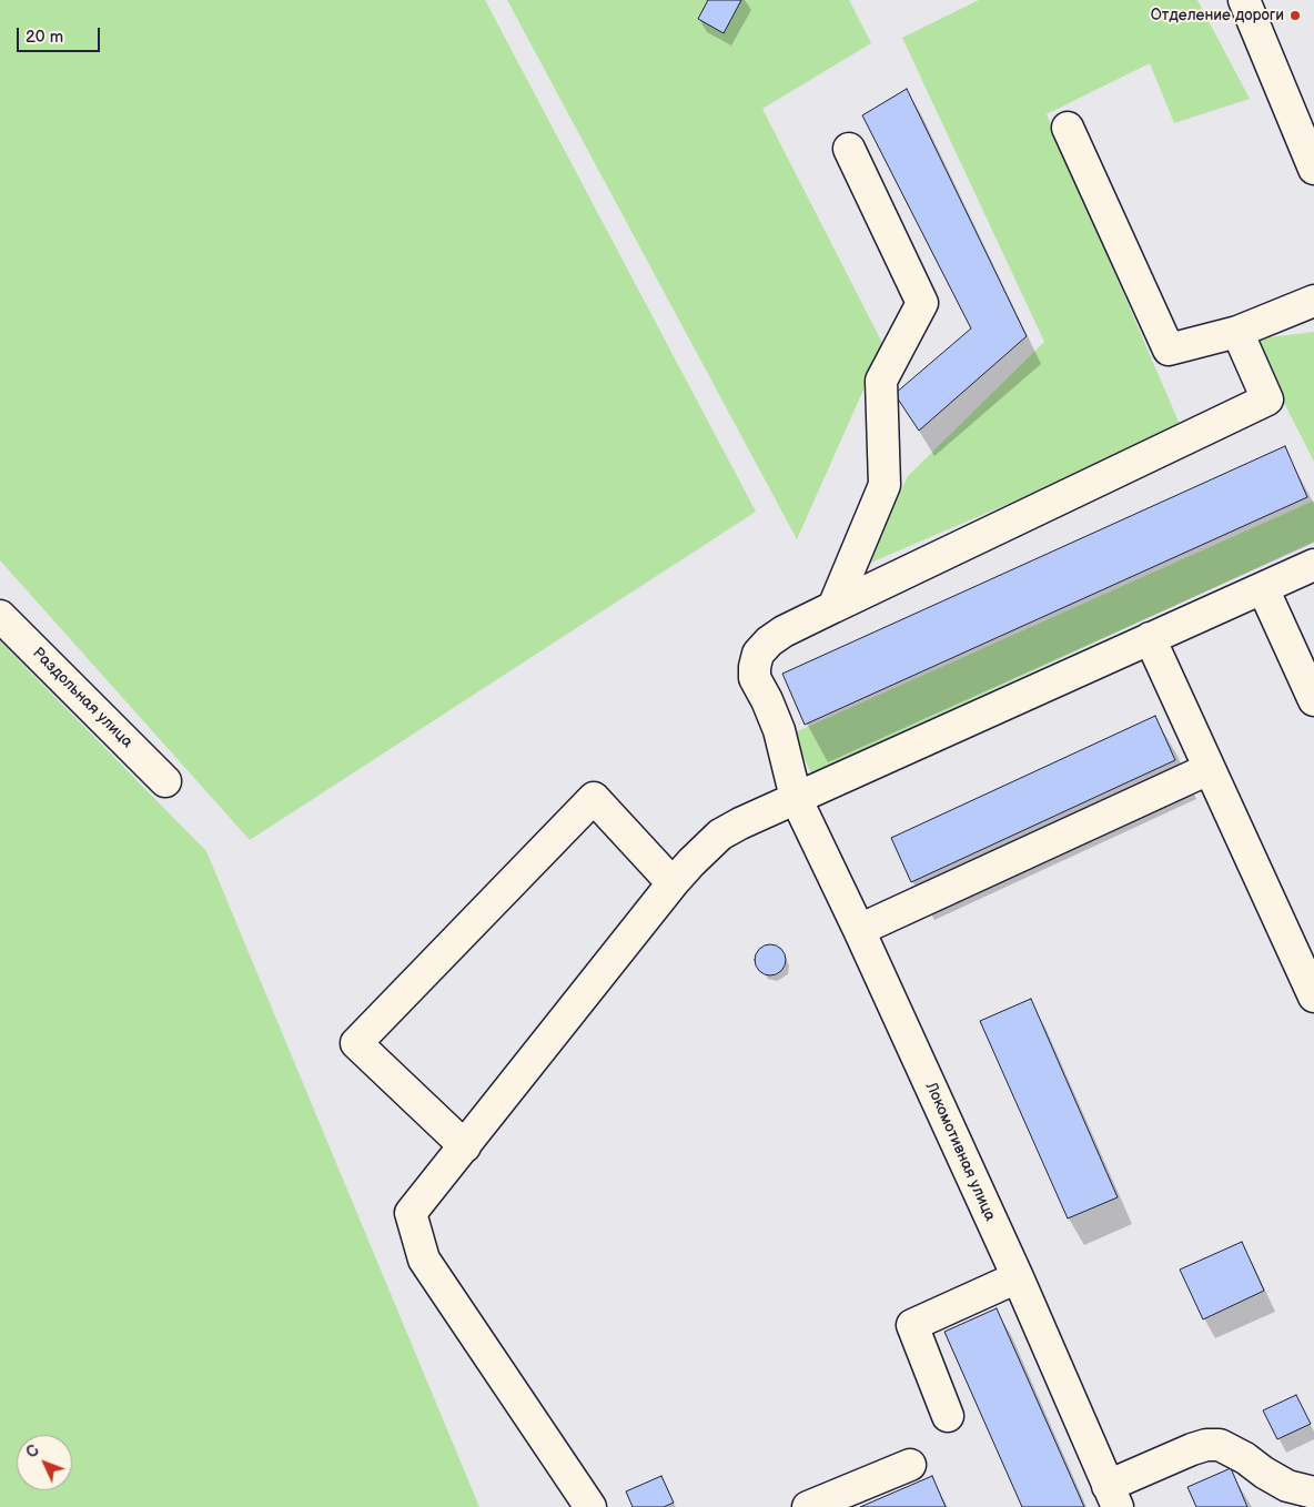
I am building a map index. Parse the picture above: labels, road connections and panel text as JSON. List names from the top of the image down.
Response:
{
  "streets": {
    "street": ["Раздольная улица", "Локомотивная улица"]
  },
  "places": ["Отделение дороги"],
  "scale_bar": "20 m",
  "north": "top left"
}
